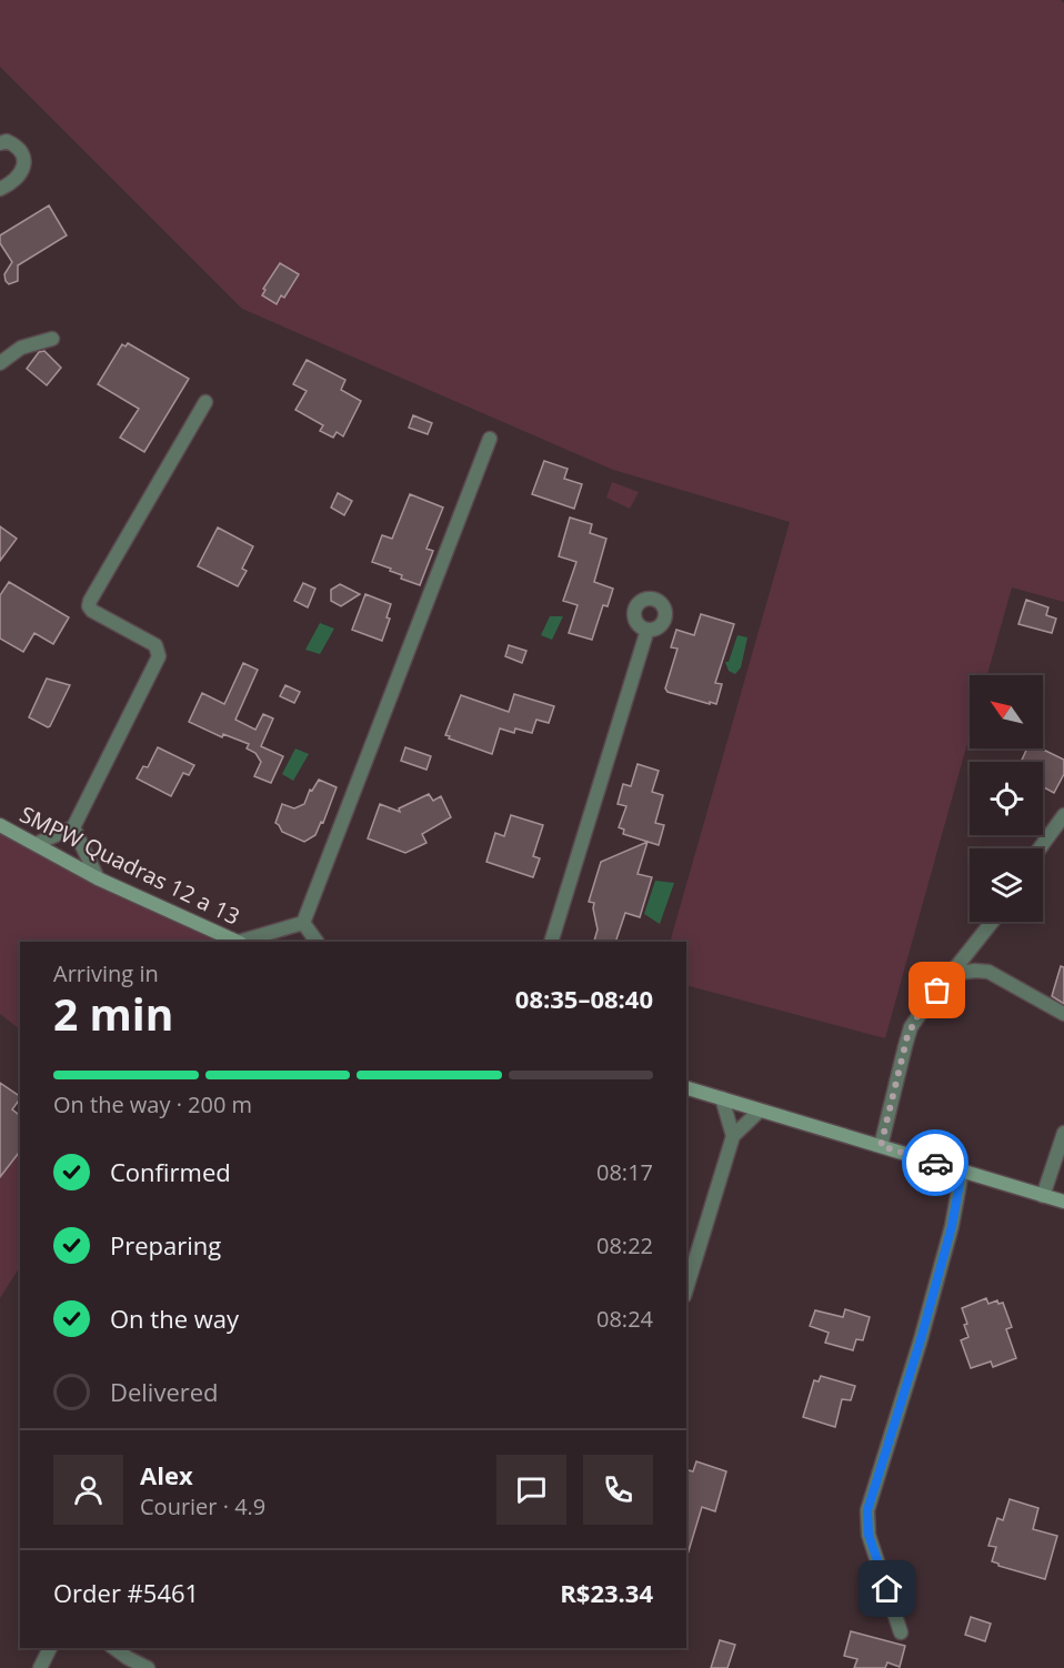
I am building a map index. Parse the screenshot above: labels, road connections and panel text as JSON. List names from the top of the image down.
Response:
{
  "streets": {
    "street": ["SMPW Quadras 12 a 13"]
  },
  "north": "top left",
  "page": {
    "heading": ["2 min", "Arriving in", "08:35–08:40"],
    "panel": [
      "Alex",
      "Courier · 4.9",
      "Order #5461",
      "R$23.34"
    ],
    "bar": "On the way · 200 m",
    "list": [
      ["Confirmed", "08:17"],
      ["Preparing", "08:22"],
      ["On the way", "08:24"],
      "Delivered"
    ]
  }
}
